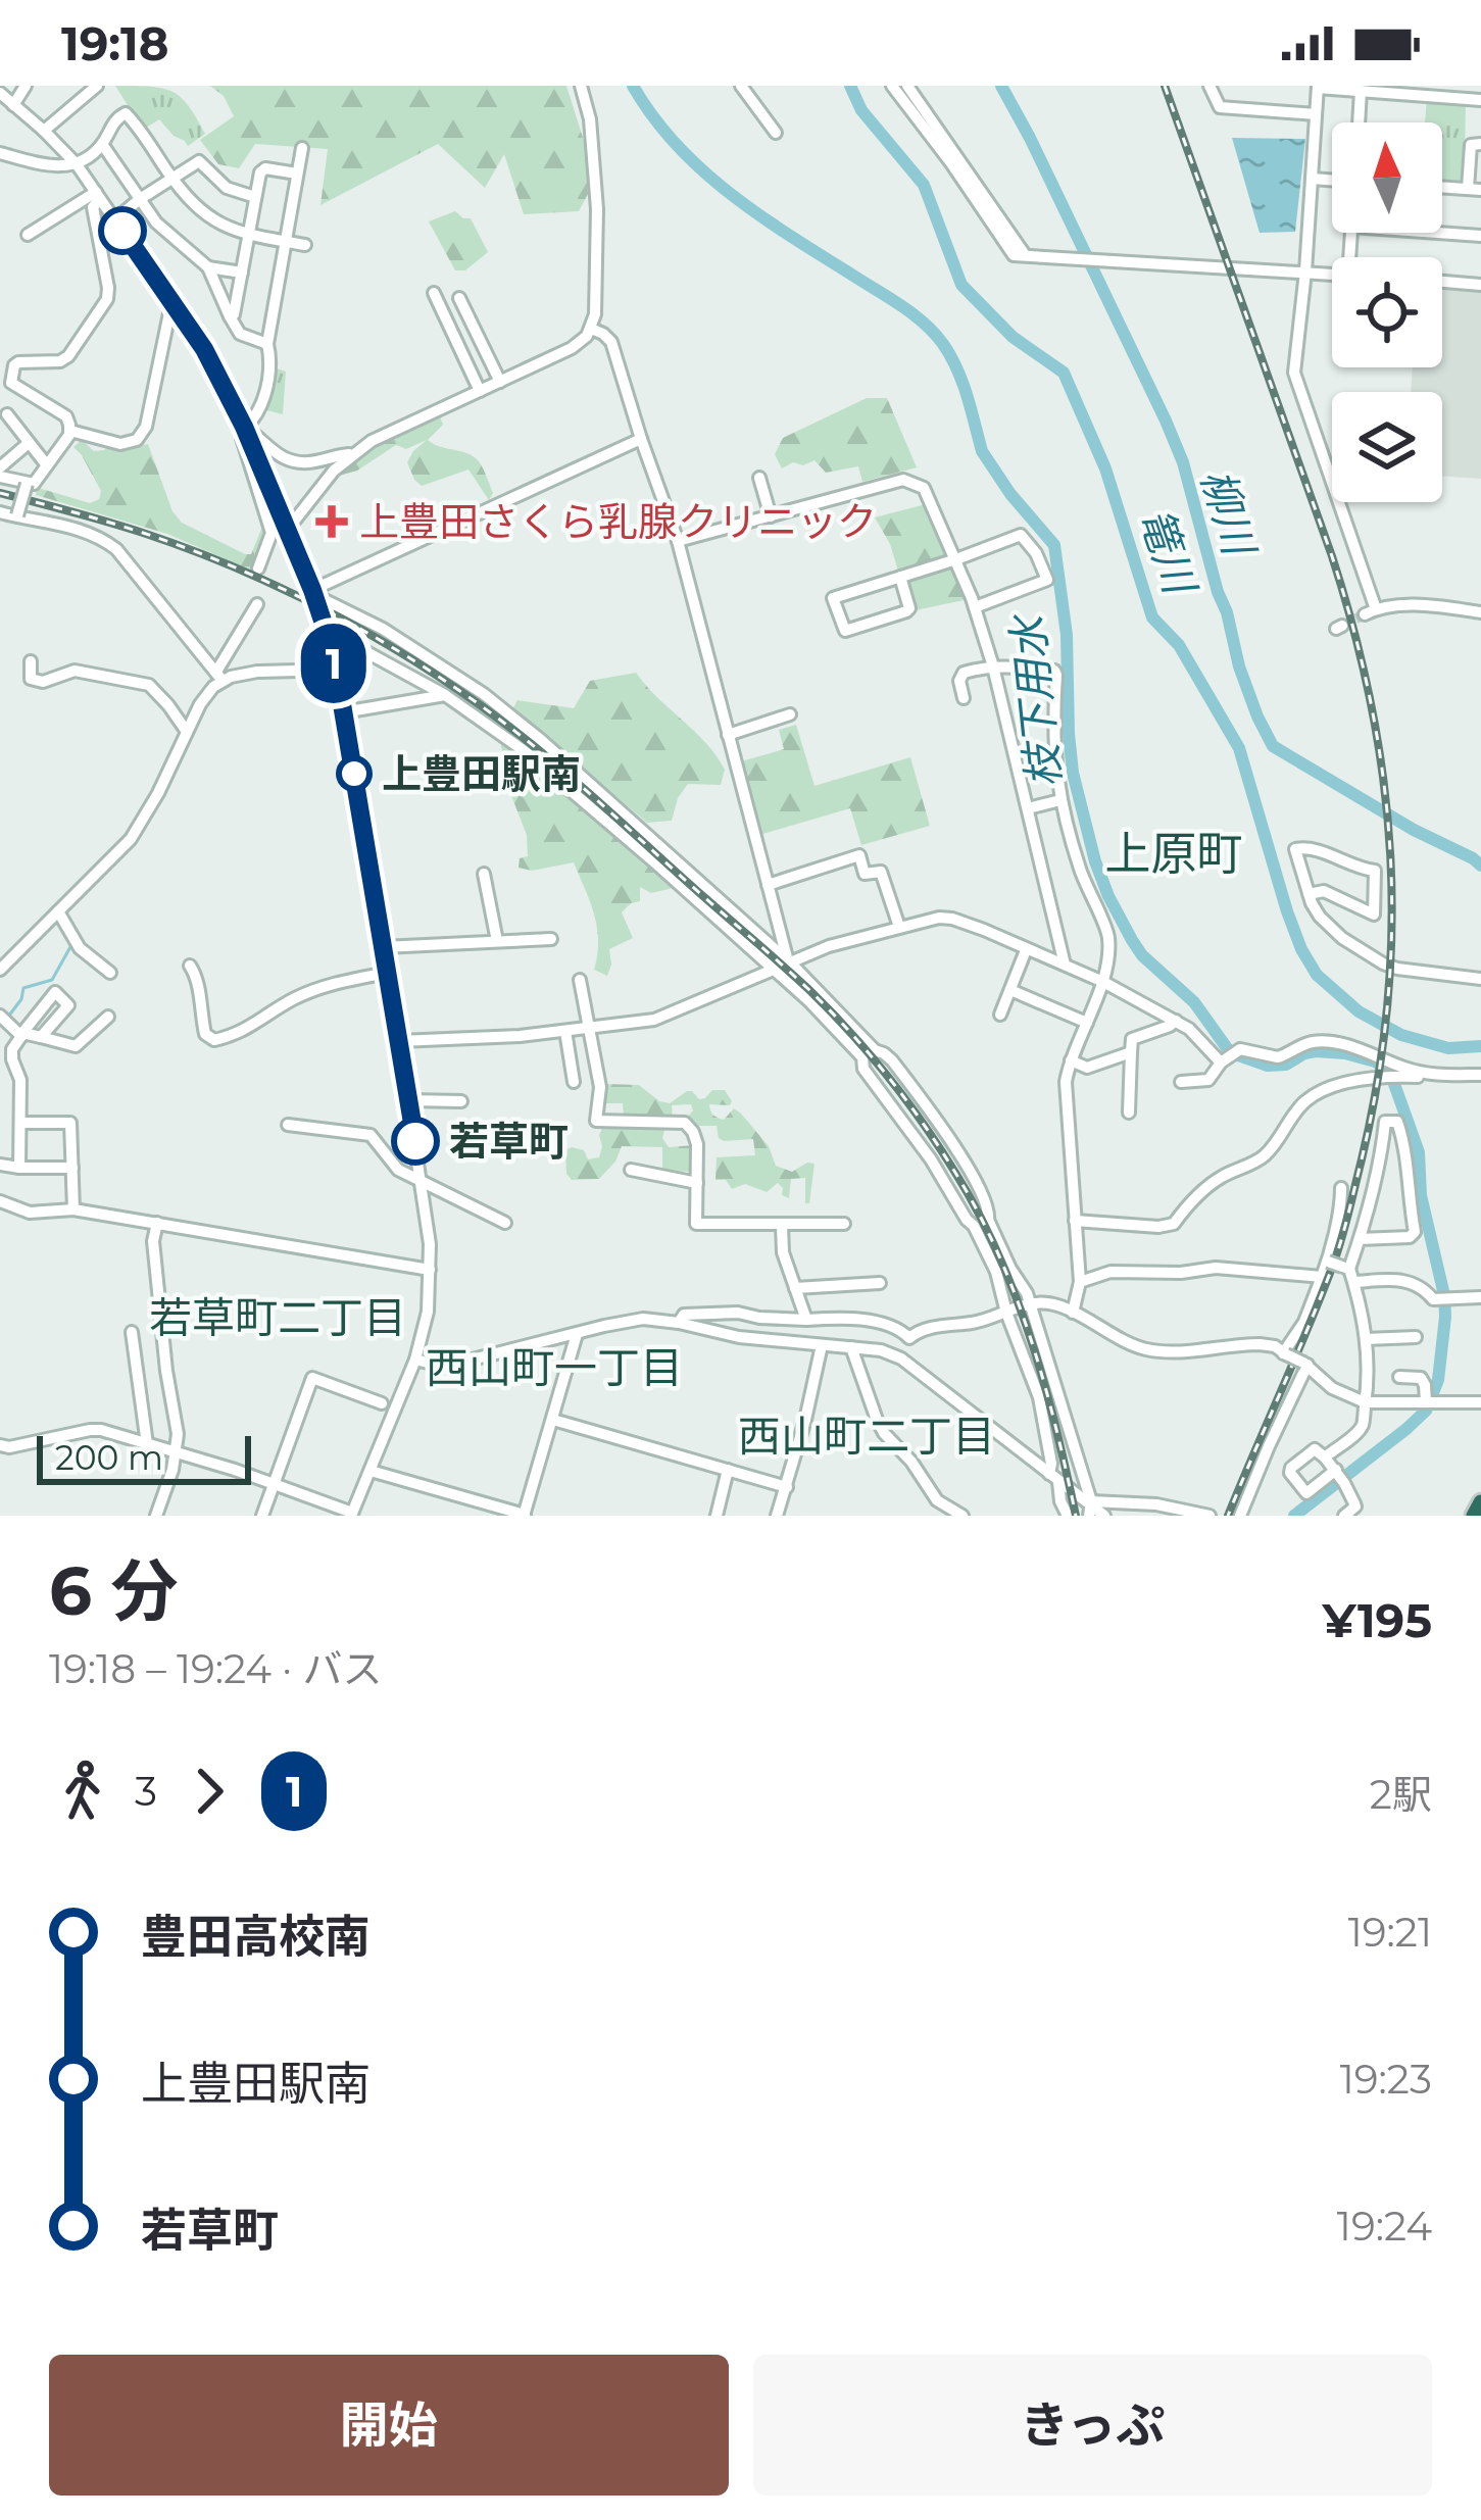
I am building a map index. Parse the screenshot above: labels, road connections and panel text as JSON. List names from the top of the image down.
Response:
{
  "districts": [
    "上原町",
    "若草町二丁目",
    "西山町一丁目",
    "西山町二丁目"
  ],
  "water": ["柳川", "篭川", "枝下用水"],
  "places": {
    "health": ["上豊田さくら乳腺クリニック"],
    "other": ["上豊田駅南", "若草町"]
  },
  "lines": ["bus line 1"],
  "scale_bar": "200 m",
  "north": "top",
  "page": {
    "status": "19:18",
    "on_map": "1",
    "scale": "200 m",
    "heading": ["6 分", "19:18 – 19:24 · バス", "¥195"],
    "legs": ["3", "1", "2駅"],
    "list": [
      {
        "name": "豊田高校南",
        "value": "19:21"
      },
      {
        "name": "上豊田駅南",
        "value": "19:23"
      },
      {
        "name": "若草町",
        "value": "19:24"
      }
    ],
    "buttons": ["開始", "きっぷ"]
  }
}
